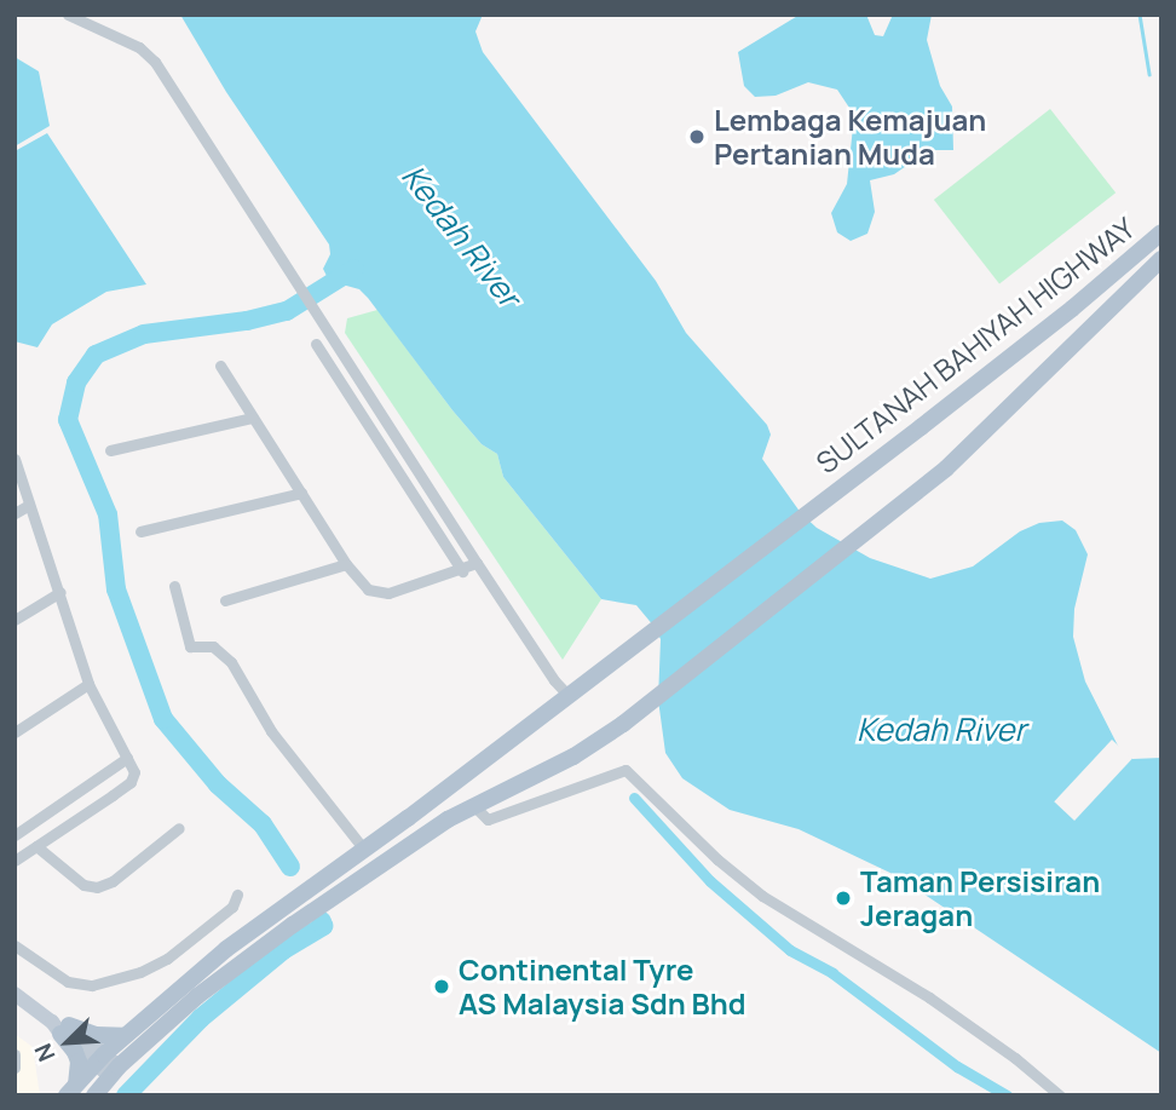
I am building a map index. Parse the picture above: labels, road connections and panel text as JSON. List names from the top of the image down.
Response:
{
  "streets": {
    "main road": ["SULTANAH BAHIYAH HIGHWAY"]
  },
  "water": ["Kedah River"],
  "places": ["Lembaga Kemajuan Pertanian Muda", "Taman Persisiran Jeragan", "Continental Tyre AS Malaysia Sdn Bhd"],
  "north": "bottom left"
}
